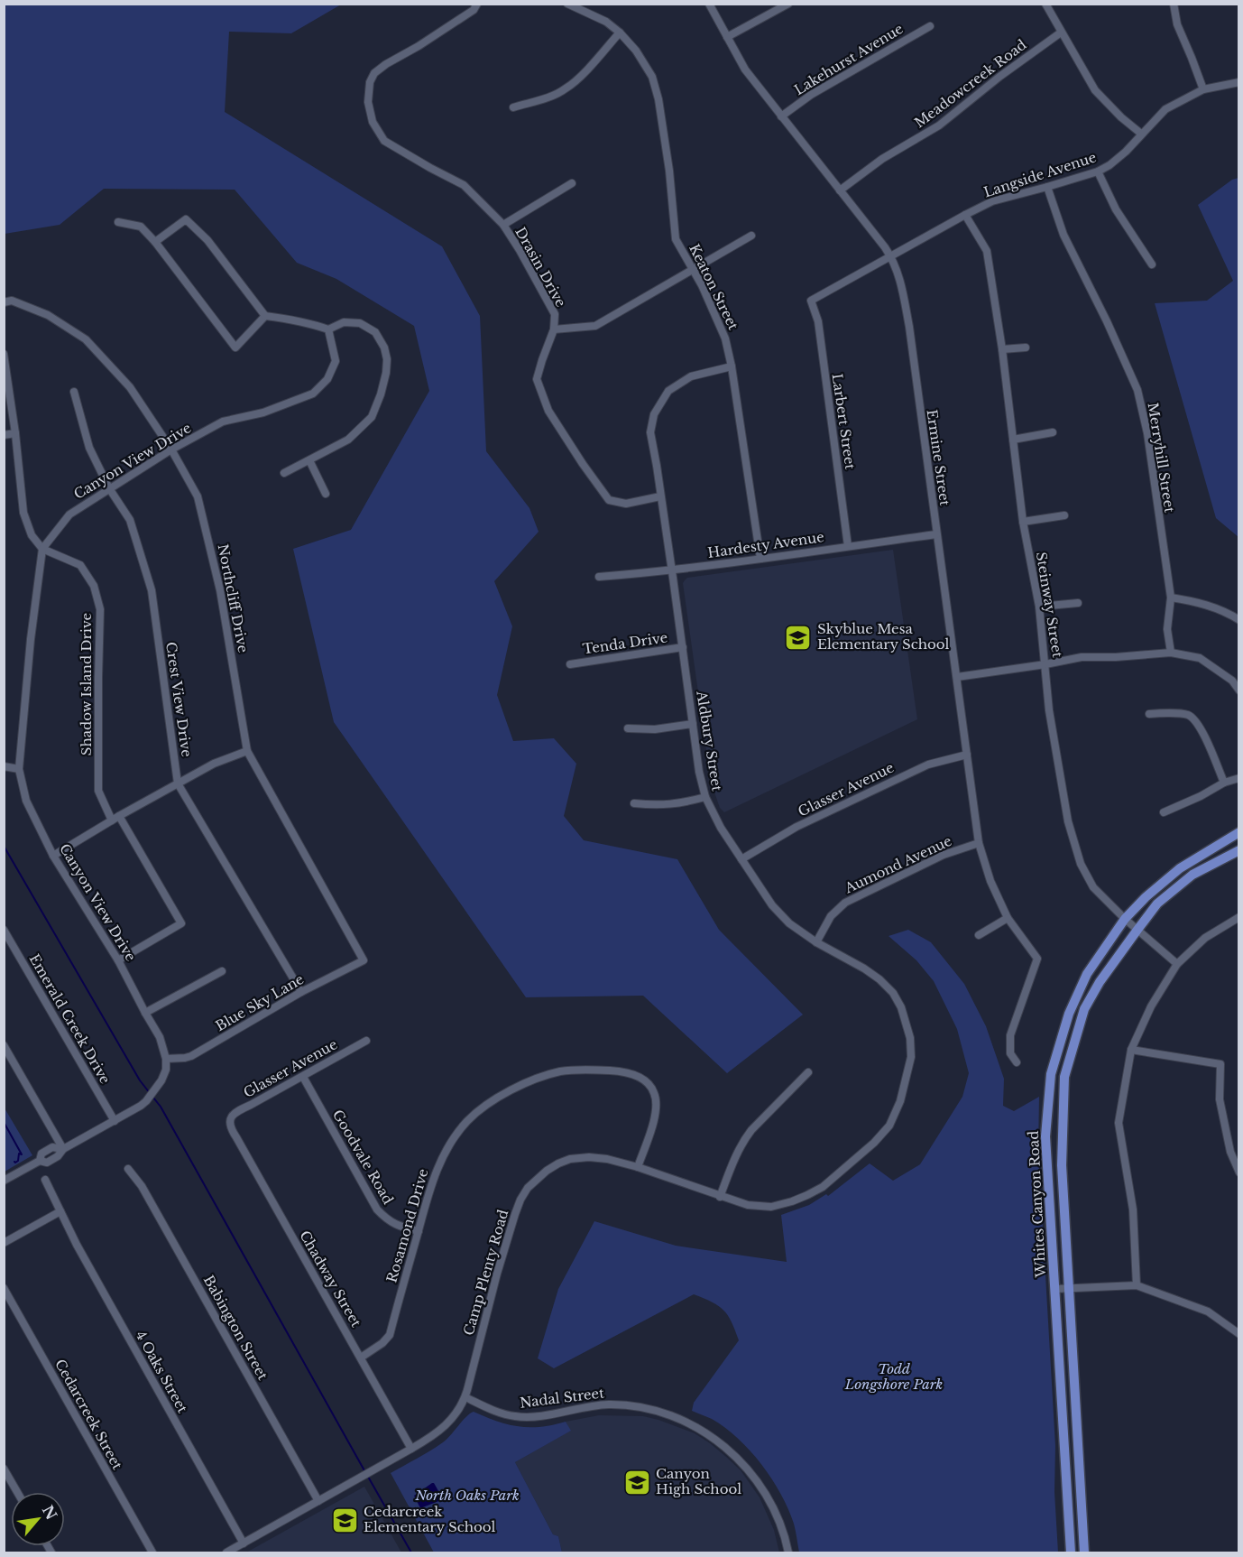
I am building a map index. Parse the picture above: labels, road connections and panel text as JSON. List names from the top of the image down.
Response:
{
  "streets": {
    "main road": ["Whites Canyon Road"],
    "street": [
      "Lakehurst Avenue",
      "Meadowcreek Road",
      "Langside Avenue",
      "Drasin Drive",
      "Keaton Street",
      "Larbert Street",
      "Ermine Street",
      "Merryhill Street",
      "Canyon View Drive",
      "Hardesty Avenue",
      "Northcliff Drive",
      "Steinway Street",
      "Tenda Drive",
      "Shadow Island Drive",
      "Crest View Drive",
      "Aldbury Street",
      "Glasser Avenue",
      "Aumond Avenue",
      "Blue Sky Lane",
      "Emerald Creek Drive",
      "Goodvale Road",
      "Rosamond Drive",
      "Camp Plenty Road",
      "Chadway Street",
      "Babington Street",
      "4 Oaks Street",
      "Nadal Street",
      "Cedarcreek Street"
    ]
  },
  "crossings": [
    ["Lakehurst Avenue", "Ermine Street"],
    ["Meadowcreek Road", "Ermine Street"],
    ["Langside Avenue", "Larbert Street"],
    ["Langside Avenue", "Ermine Street"],
    ["Langside Avenue", "Merryhill Street"],
    ["Langside Avenue", "Steinway Street"],
    ["Drasin Drive", "Aldbury Street"],
    ["Keaton Street", "Hardesty Avenue"],
    ["Keaton Street", "Aldbury Street"],
    ["Larbert Street", "Hardesty Avenue"],
    ["Ermine Street", "Hardesty Avenue"],
    ["Ermine Street", "Glasser Avenue"],
    ["Ermine Street", "Aumond Avenue"],
    ["Canyon View Drive", "Northcliff Drive"],
    ["Canyon View Drive", "Shadow Island Drive"],
    ["Canyon View Drive", "Crest View Drive"],
    ["Canyon View Drive", "Blue Sky Lane"],
    ["Hardesty Avenue", "Aldbury Street"],
    ["Northcliff Drive", "Blue Sky Lane"],
    ["Steinway Street", "Whites Canyon Road"],
    ["Tenda Drive", "Aldbury Street"],
    ["Crest View Drive", "Blue Sky Lane"],
    ["Aldbury Street", "Glasser Avenue"],
    ["Aldbury Street", "Aumond Avenue"],
    ["Aldbury Street", "Camp Plenty Road"],
    ["Glasser Avenue", "Goodvale Road"],
    ["Glasser Avenue", "Chadway Street"],
    ["Goodvale Road", "Rosamond Drive"],
    ["Rosamond Drive", "Camp Plenty Road"],
    ["Rosamond Drive", "Chadway Street"],
    ["Camp Plenty Road", "Chadway Street"],
    ["Camp Plenty Road", "Babington Street"],
    ["Camp Plenty Road", "4 Oaks Street"],
    ["Camp Plenty Road", "Nadal Street"]
  ],
  "parks": ["Todd Longshore Park", "North Oaks Park"],
  "places": {
    "school or university": ["Skyblue Mesa Elementary School", "Canyon High School", "Cedarcreek Elementary School"]
  },
  "north": "top right"
}
